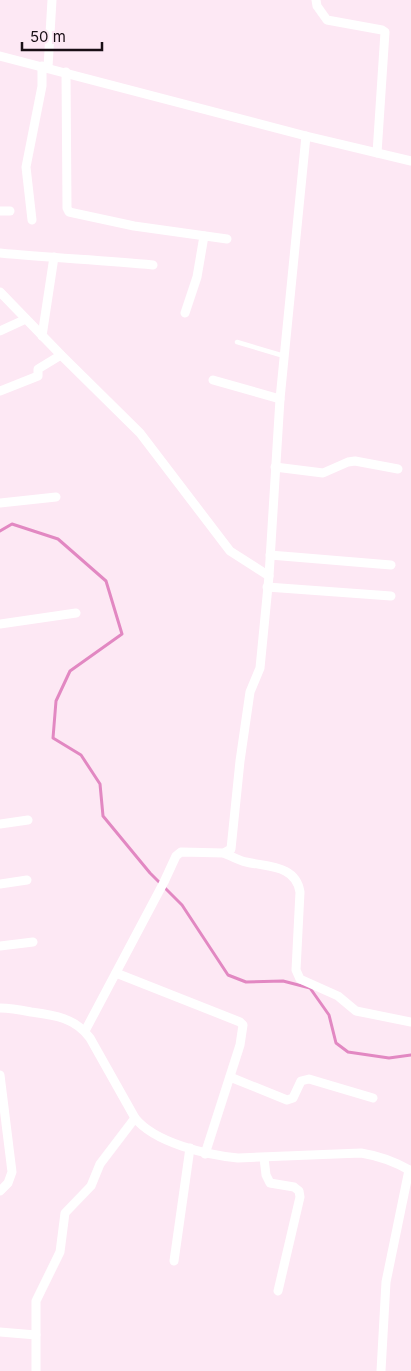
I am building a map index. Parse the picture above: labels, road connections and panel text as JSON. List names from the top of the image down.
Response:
{
  "scale_bar": "50 m"
}
